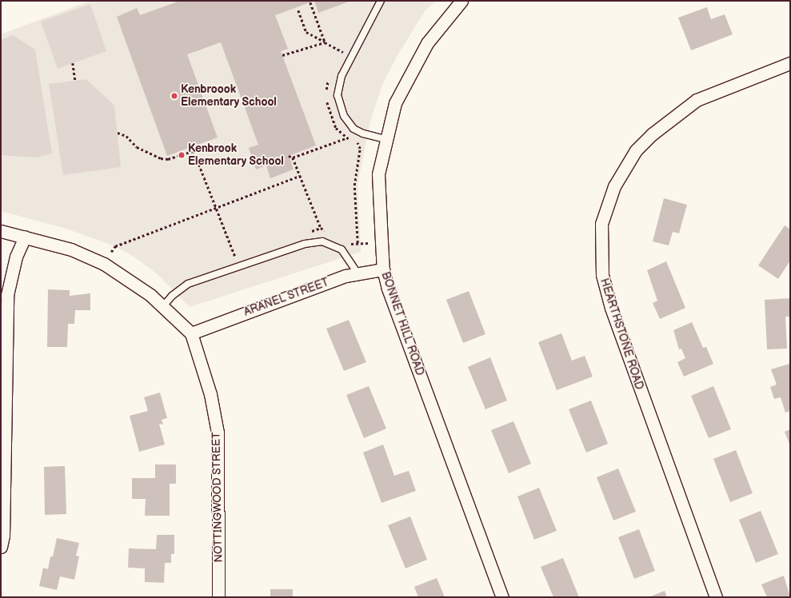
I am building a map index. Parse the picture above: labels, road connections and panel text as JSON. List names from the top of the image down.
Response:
{
  "streets": {
    "street": [
      "ARANEL STREET",
      "BONNET HILL ROAD",
      "HEARTHSTONE ROAD",
      "NOTTINGWOOD STREET"
    ]
  },
  "crossings": [
    ["ARANEL STREET", "BONNET HILL ROAD"],
    ["ARANEL STREET", "NOTTINGWOOD STREET"]
  ],
  "places": ["Kenbroook Elementary School", "Kenbrook Elementary School"]
}
